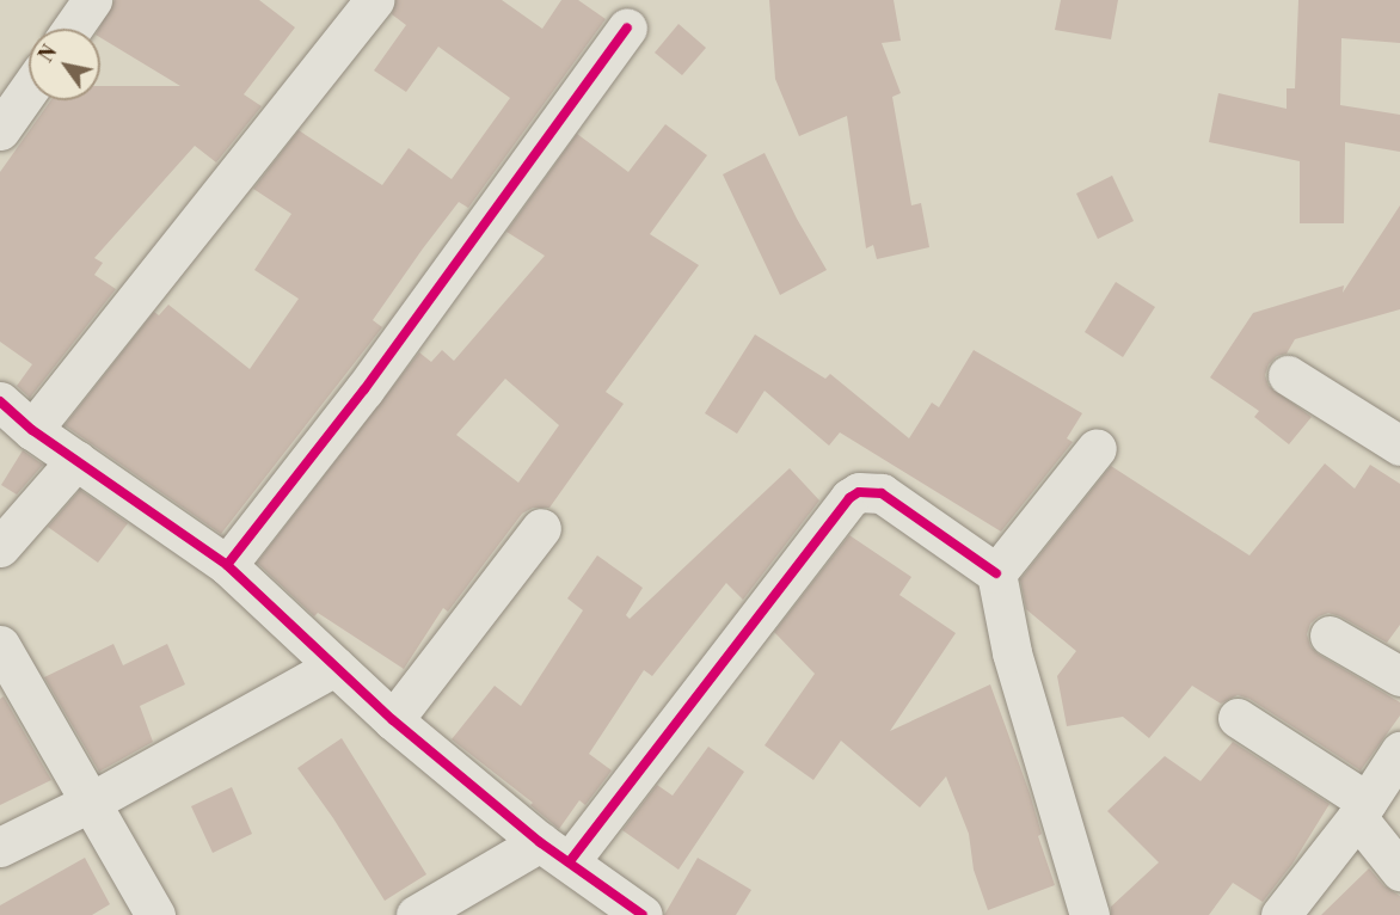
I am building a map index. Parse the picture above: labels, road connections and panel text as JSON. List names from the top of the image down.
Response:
{
  "north": "top left"
}
